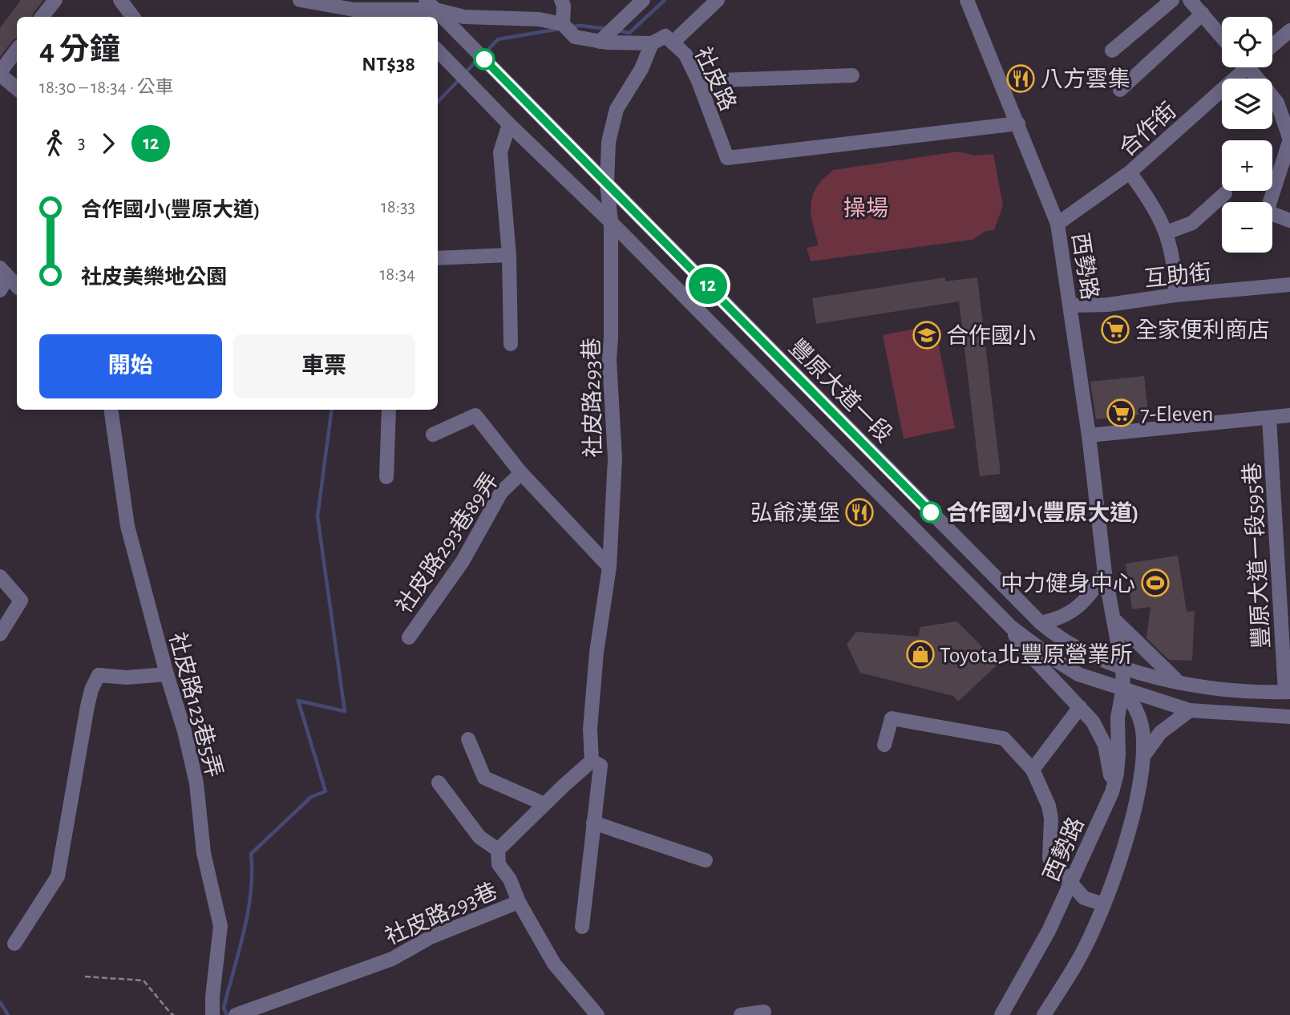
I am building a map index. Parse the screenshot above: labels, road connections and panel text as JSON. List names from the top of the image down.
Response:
{
  "streets": {
    "street": [
      "社皮路",
      "合作街",
      "西勢路",
      "互助街",
      "豐原大道一段",
      "社皮路293巷",
      "社皮路293巷89弄",
      "豐原大道一段595巷",
      "社皮路123巷5弄"
    ]
  },
  "crossings": [
    ["社皮路", "西勢路"],
    ["社皮路", "豐原大道一段"],
    ["社皮路", "社皮路293巷"],
    ["合作街", "西勢路"],
    ["西勢路", "互助街"],
    ["西勢路", "豐原大道一段"],
    ["豐原大道一段", "社皮路293巷"],
    ["豐原大道一段", "豐原大道一段595巷"],
    ["社皮路293巷", "社皮路293巷89弄"]
  ],
  "parks": ["操場"],
  "places": {
    "restaurant": ["八方雲集", "弘爺漢堡"],
    "supermarket": ["全家便利商店", "7-Eleven"],
    "school or university": ["合作國小"],
    "other": ["合作國小(豐原大道)"],
    "sports": ["中力健身中心"],
    "shop": ["Toyota北豐原營業所"]
  },
  "lines": ["bus line 12"],
  "page": {
    "on_map": "12",
    "map_buttons": ["+", "−"],
    "heading": ["4 分鐘", "18:30 – 18:34 · 公車", "NT$38"],
    "legs": ["3", "12"],
    "list": [
      {
        "name": "合作國小(豐原大道)",
        "value": "18:33"
      },
      {
        "name": "社皮美樂地公園",
        "value": "18:34"
      }
    ],
    "buttons": ["開始", "車票"]
  }
}
